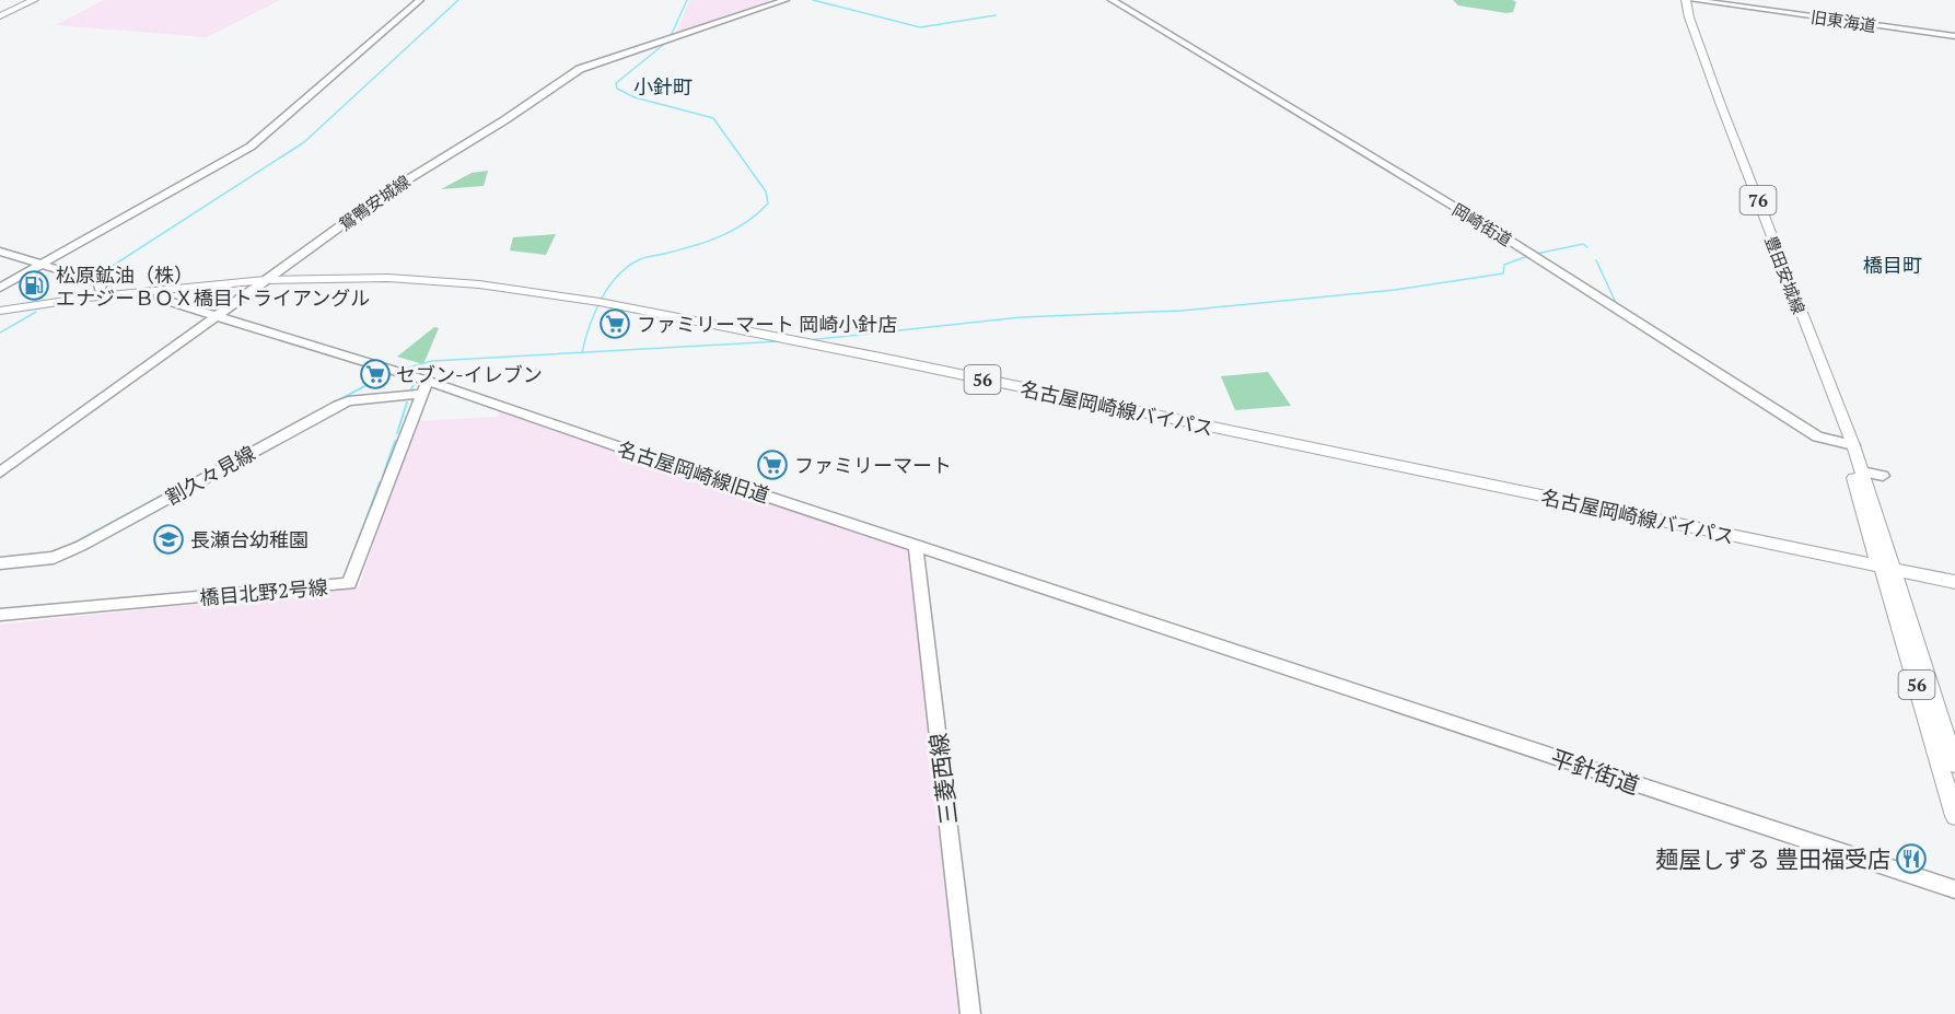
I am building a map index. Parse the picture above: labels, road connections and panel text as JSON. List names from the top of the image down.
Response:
{
  "streets": {
    "main road": [
      "76",
      "豊田安城線",
      "56",
      "名古屋岡崎線バイパス"
    ],
    "street": [
      "旧東海道",
      "鴛鴨安城線",
      "岡崎街道",
      "名古屋岡崎線旧道",
      "割久々見線",
      "橋目北野2号線",
      "平針街道",
      "三菱西線"
    ]
  },
  "crossings": [
    ["鴛鴨安城線", "名古屋岡崎線バイパス"],
    ["鴛鴨安城線", "名古屋岡崎線旧道"],
    ["岡崎街道", "豊田安城線"],
    ["豊田安城線", "56"],
    ["豊田安城線", "名古屋岡崎線バイパス"],
    ["56", "名古屋岡崎線バイパス"],
    ["名古屋岡崎線バイパス", "名古屋岡崎線旧道"],
    ["名古屋岡崎線旧道", "橋目北野2号線"],
    ["名古屋岡崎線旧道", "平針街道"],
    ["名古屋岡崎線旧道", "三菱西線"],
    ["割久々見線", "橋目北野2号線"]
  ],
  "districts": ["小針町", "橋目町"],
  "places": {
    "fuel station": ["松原鉱油（株） エナジーＢＯＸ橋目トライアングル"],
    "supermarket": ["ファミリーマート 岡崎小針店", "セブン-イレブン", "ファミリーマート"],
    "school or university": ["長瀬台幼稚園"],
    "restaurant": ["麺屋しずる 豊田福受店"]
  }
}
